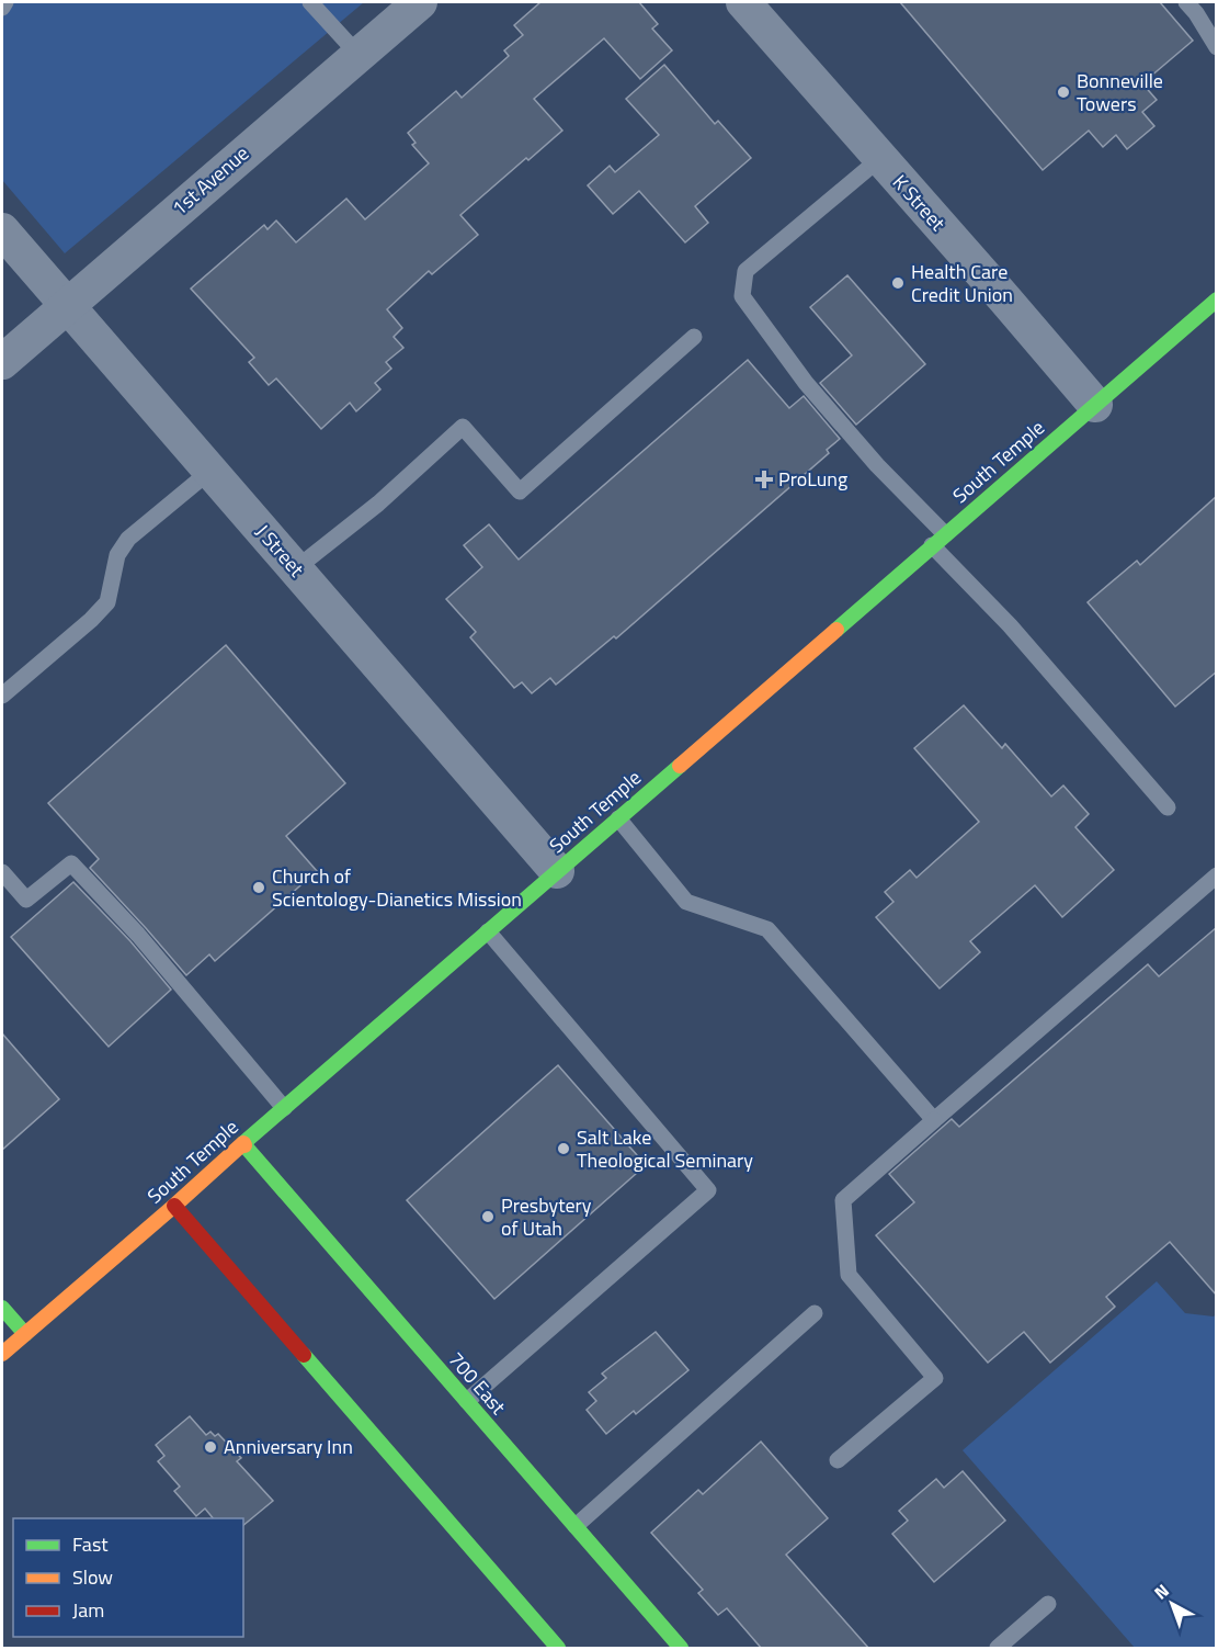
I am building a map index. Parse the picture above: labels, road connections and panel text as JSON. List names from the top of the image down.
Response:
{
  "streets": {
    "main road": ["South Temple", "700 East"],
    "street": ["1st Avenue", "K Street", "J Street"]
  },
  "crossings": [
    ["1st Avenue", "J Street"],
    ["K Street", "South Temple"],
    ["South Temple", "J Street"],
    ["South Temple", "700 East"]
  ],
  "places": {
    "other": [
      "Bonneville Towers",
      "Health Care Credit Union",
      "Church of Scientology-Dianetics Mission",
      "Salt Lake Theological Seminary",
      "Presbytery of Utah",
      "Anniversary Inn"
    ],
    "health": ["ProLung"]
  },
  "legend": ["Fast", "Slow", "Jam"],
  "north": "top left"
}
